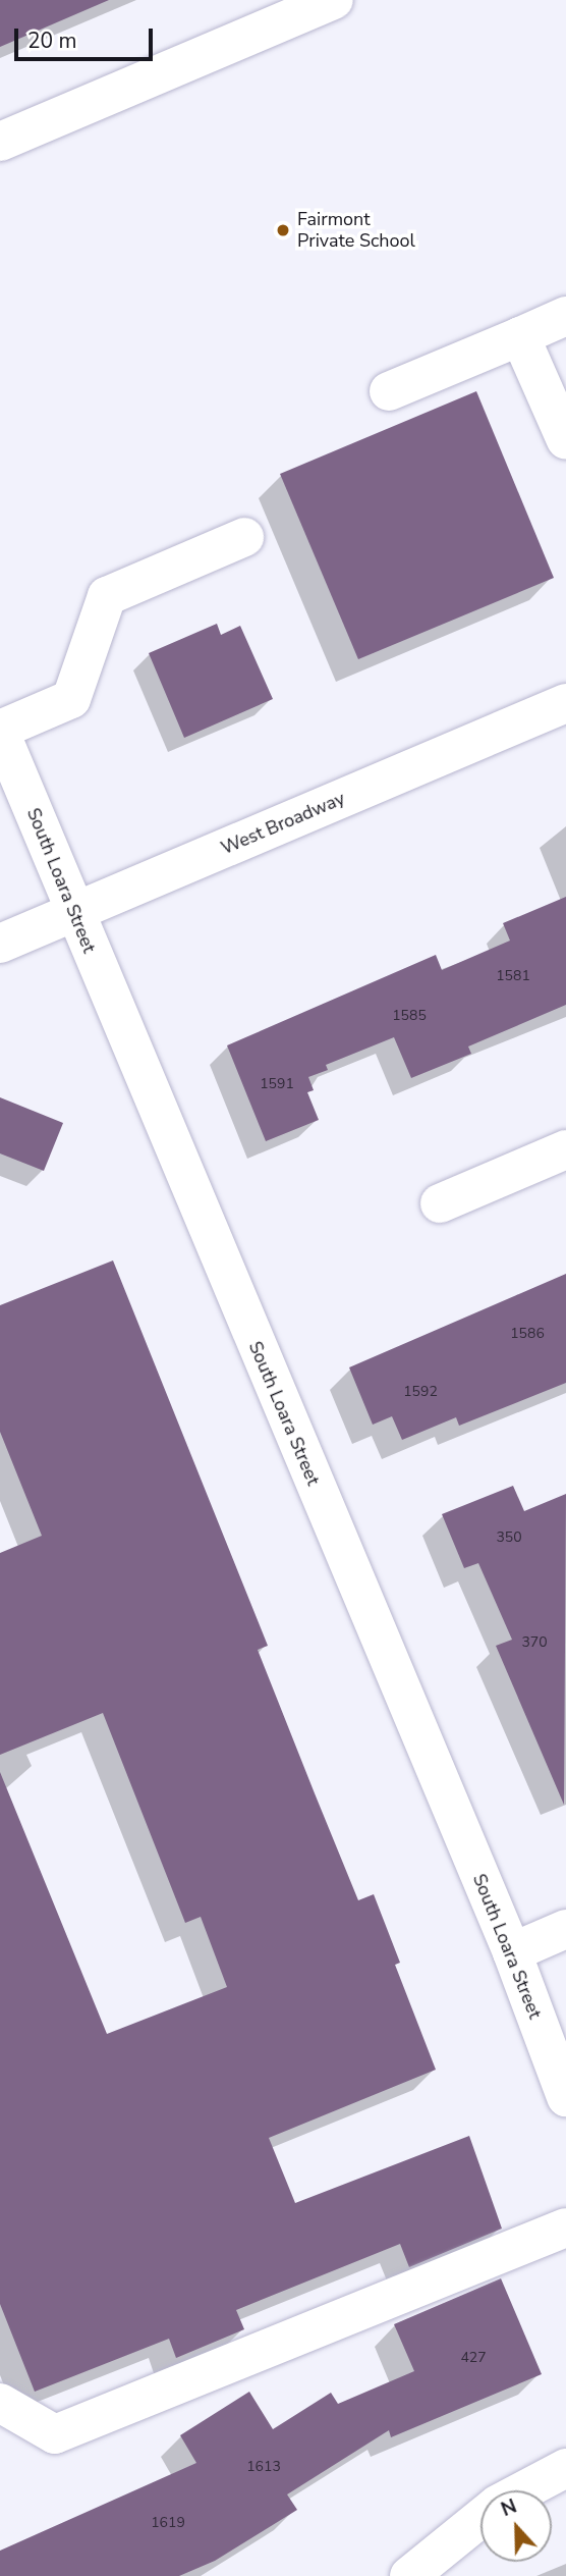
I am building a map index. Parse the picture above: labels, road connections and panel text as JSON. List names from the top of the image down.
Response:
{
  "streets": {
    "street": ["West Broadway", "South Loara Street"]
  },
  "crossings": [
    ["West Broadway", "South Loara Street"]
  ],
  "places": ["Fairmont Private School"],
  "house_numbers": [
    "1581",
    "1585",
    "1591",
    "1586",
    "1592",
    "350",
    "370",
    "427",
    "1613",
    "1619"
  ],
  "scale_bar": "20 m",
  "north": "top"
}
